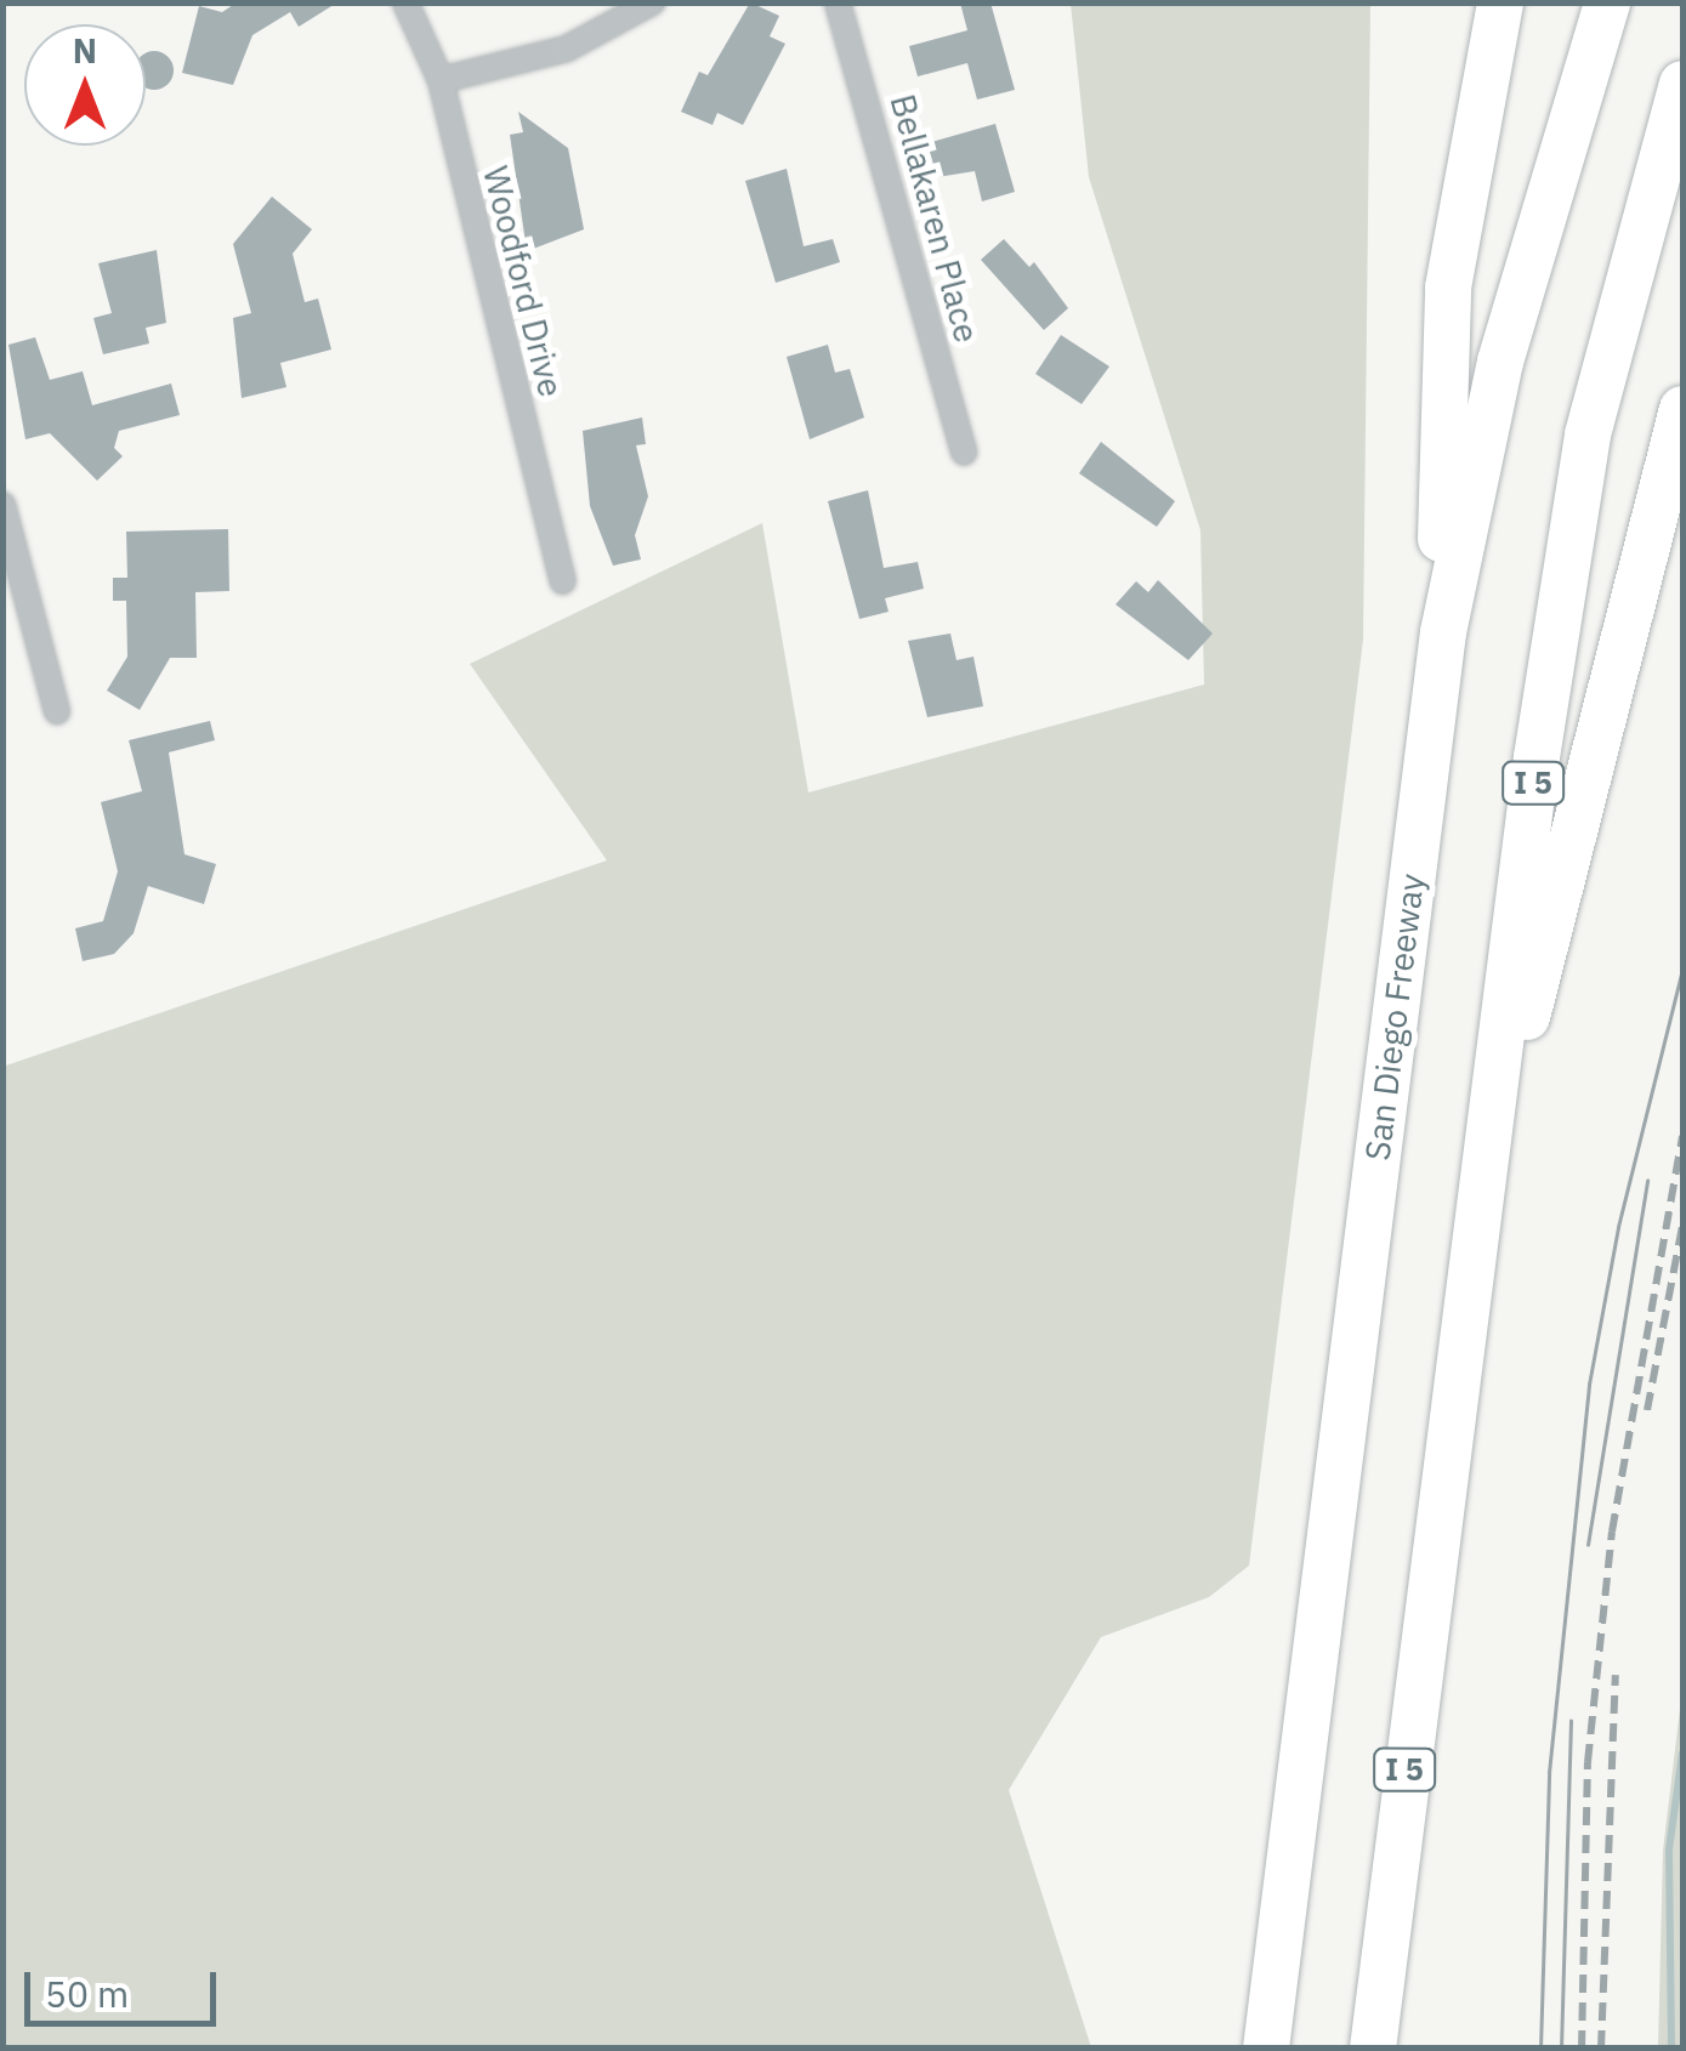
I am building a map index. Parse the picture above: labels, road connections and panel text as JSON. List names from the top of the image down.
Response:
{
  "streets": {
    "highway": ["I 5", "San Diego Freeway"],
    "street": ["Bellakaren Place", "Woodford Drive"]
  },
  "scale_bar": "50 m",
  "north": "top"
}
